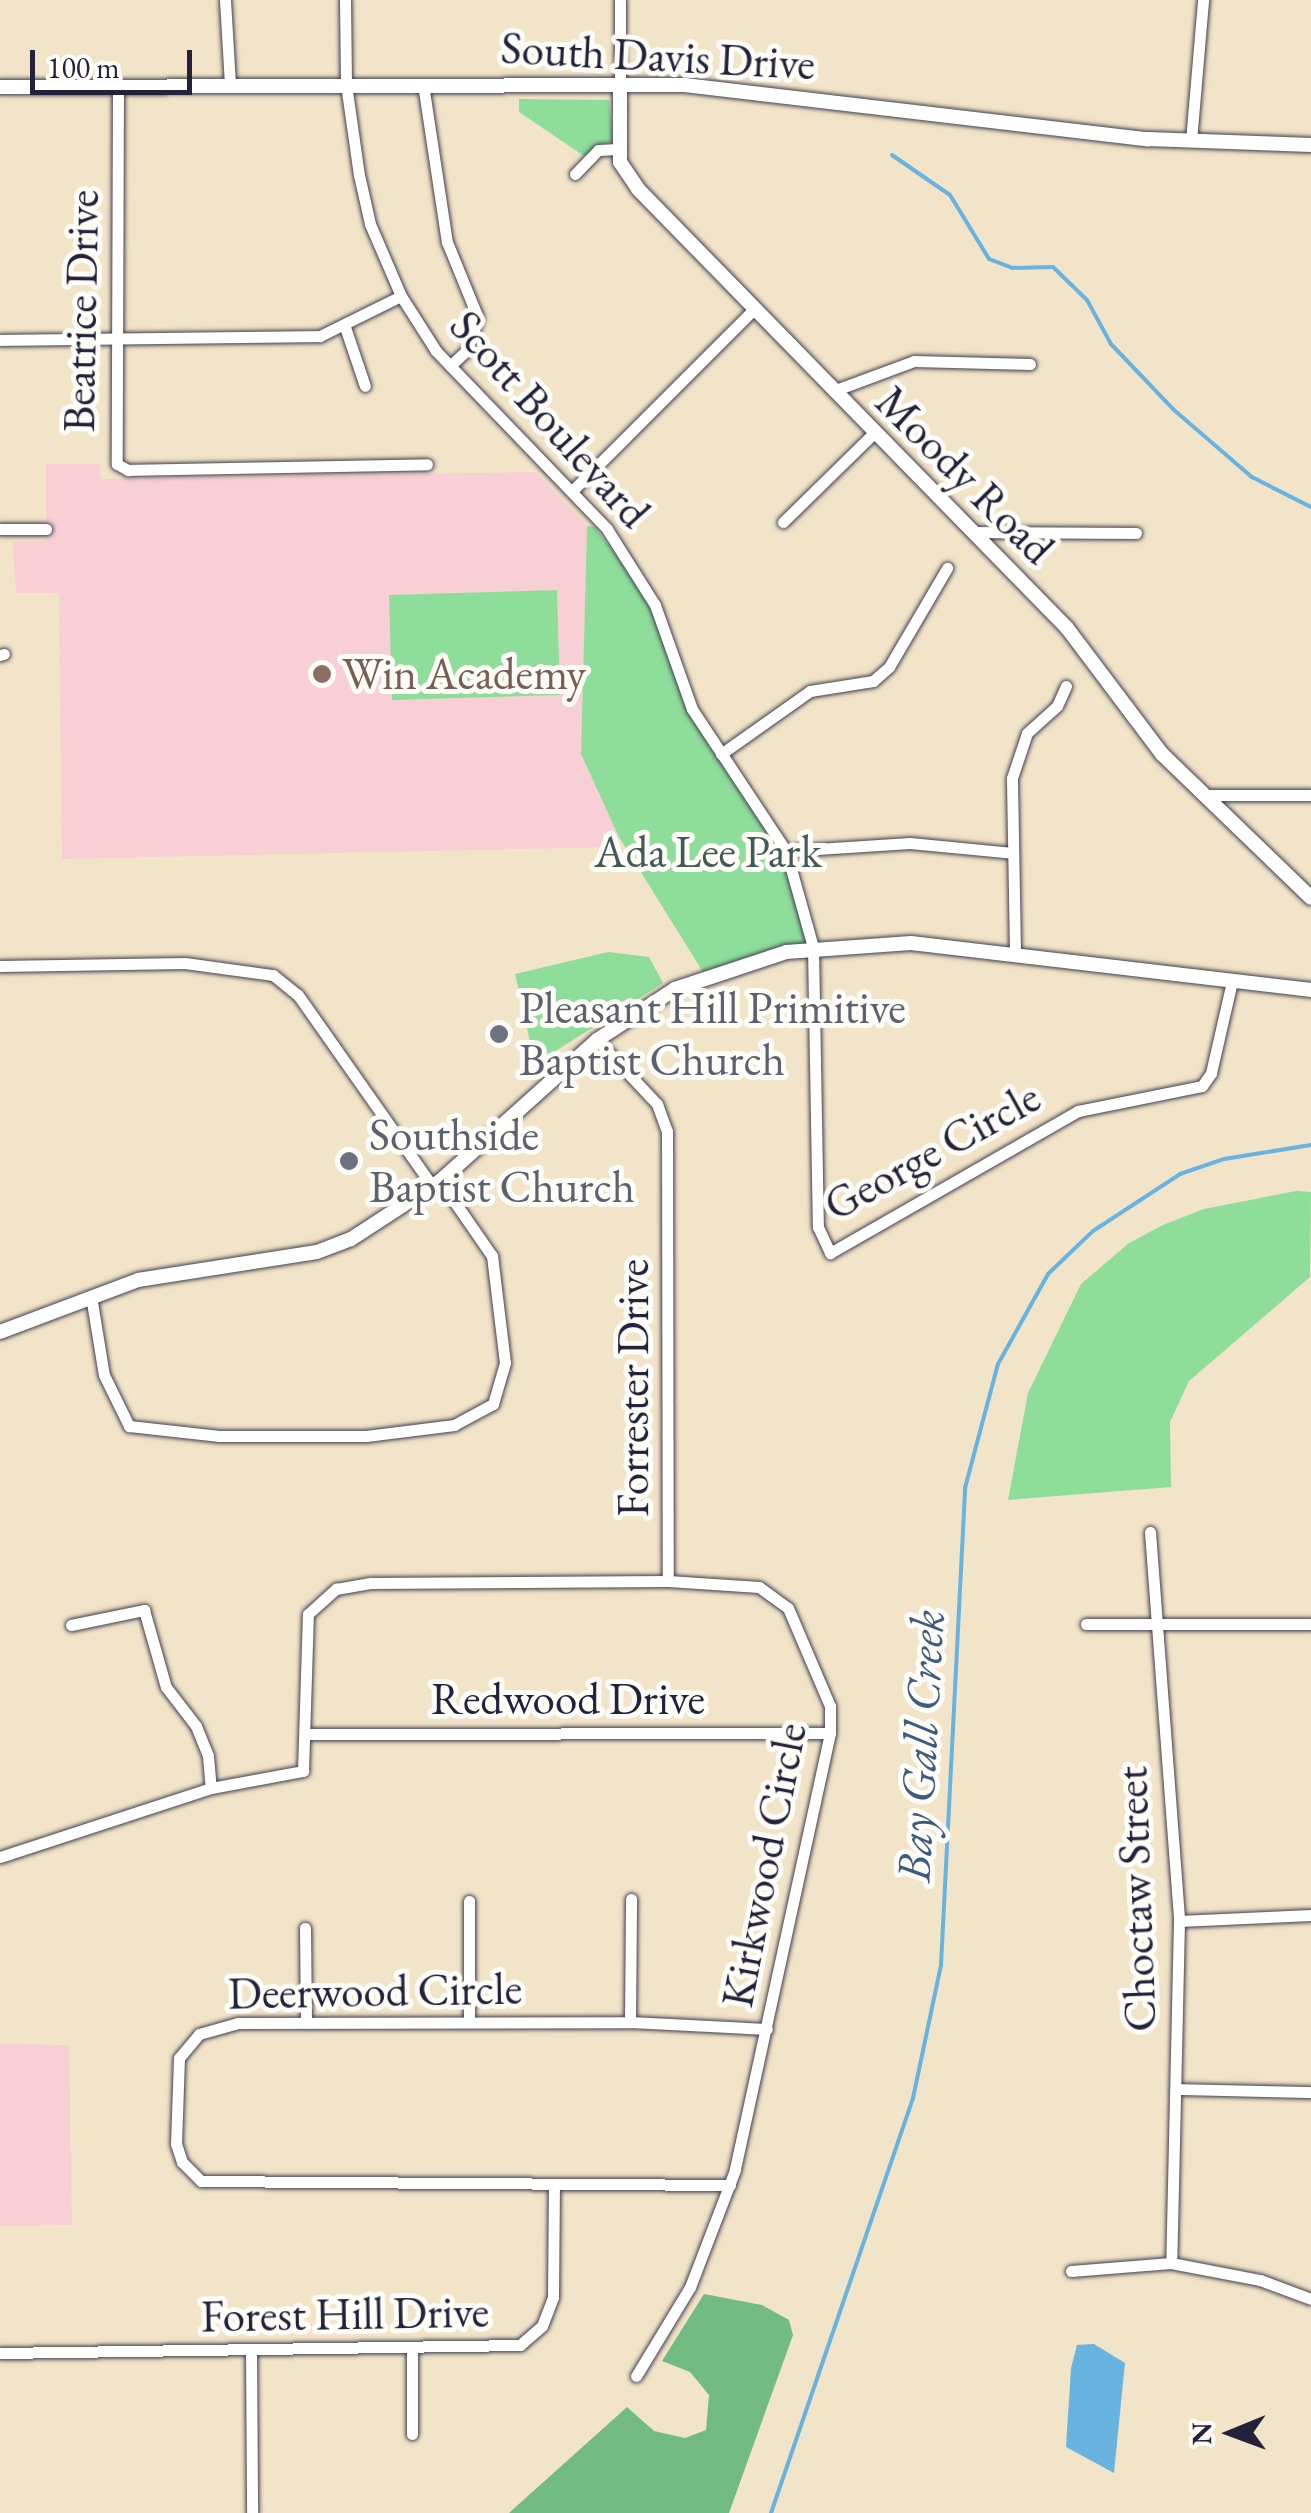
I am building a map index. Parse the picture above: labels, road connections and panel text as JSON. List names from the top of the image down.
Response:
{
  "streets": {
    "street": [
      "South Davis Drive",
      "Beatrice Drive",
      "Scott Boulevard",
      "Moody Road",
      "George Circle",
      "Forrester Drive",
      "Redwood Drive",
      "Kirkwood Circle",
      "Choctaw Street",
      "Deerwood Circle",
      "Forest Hill Drive"
    ]
  },
  "crossings": [
    ["South Davis Drive", "Beatrice Drive"],
    ["South Davis Drive", "Scott Boulevard"],
    ["Scott Boulevard", "George Circle"],
    ["Forrester Drive", "Kirkwood Circle"],
    ["Redwood Drive", "Kirkwood Circle"],
    ["Kirkwood Circle", "Deerwood Circle"],
    ["Deerwood Circle", "Forest Hill Drive"]
  ],
  "water": ["Bay Gall Creek"],
  "parks": ["Ada Lee Park"],
  "places": ["Win Academy", "Pleasant Hill Primitive Baptist Church", "Southside Baptist Church"],
  "scale_bar": "100 m",
  "north": "left"
}
